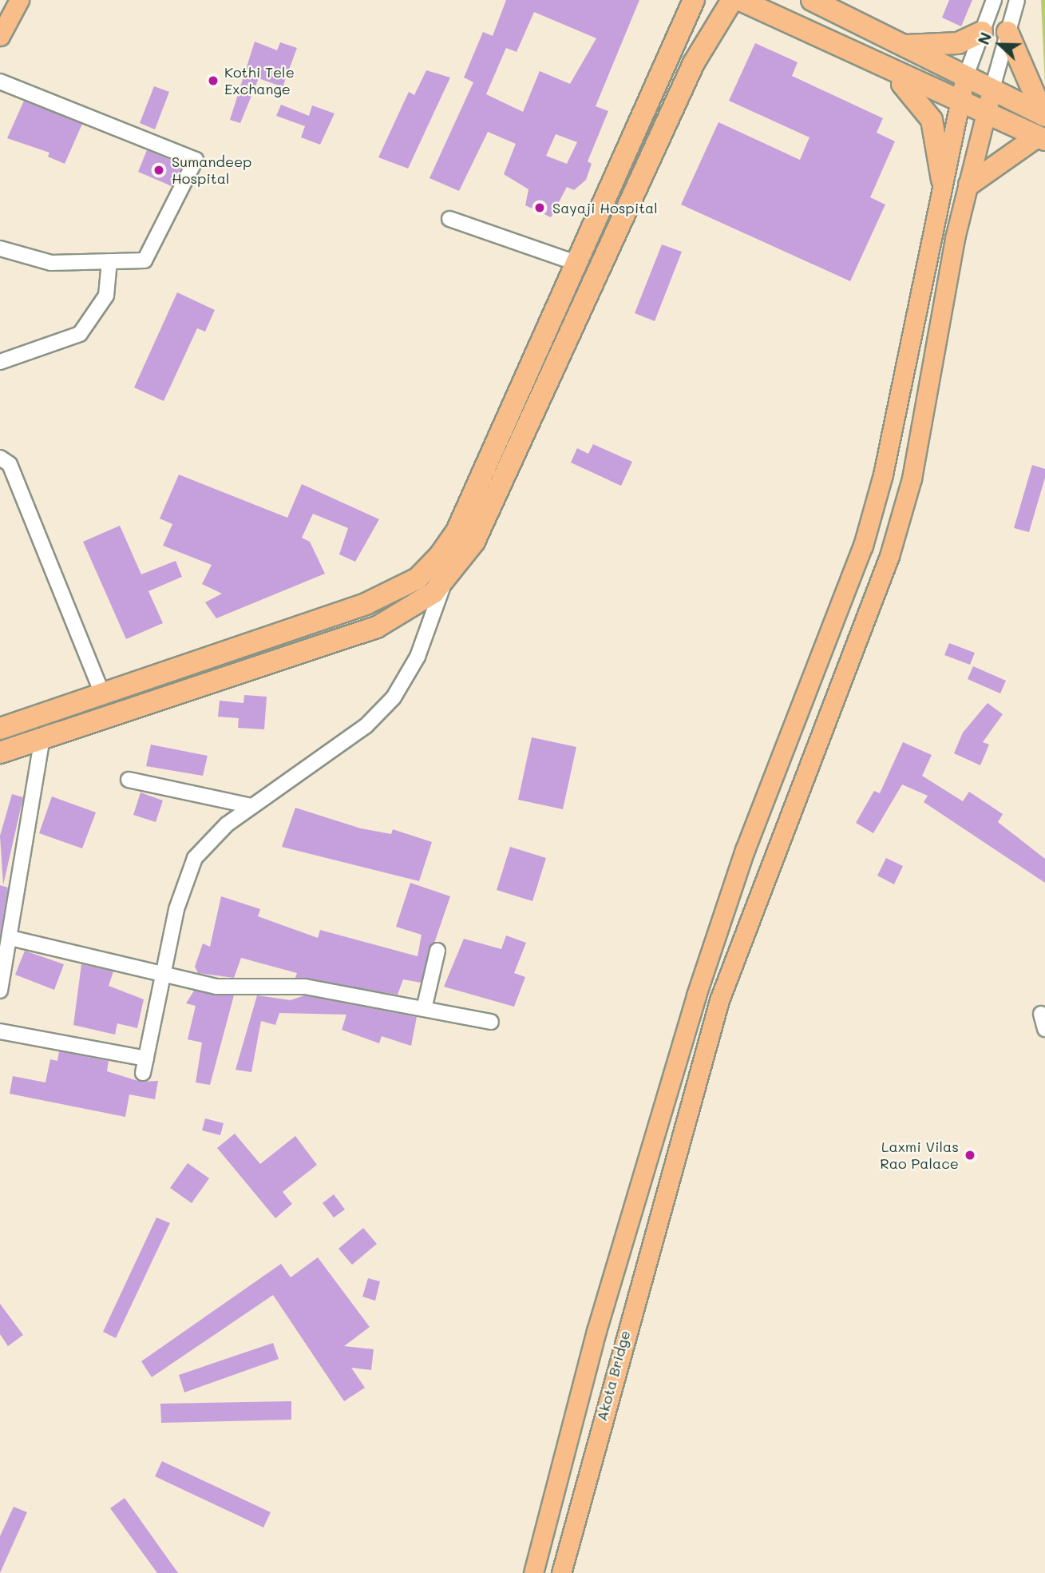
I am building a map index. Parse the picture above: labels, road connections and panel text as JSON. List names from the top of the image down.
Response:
{
  "streets": {
    "main road": ["Akota Bridge"]
  },
  "places": [
    "Kothi Tele Exchange",
    "Sumandeep Hospital",
    "Sayaji Hospital",
    "Laxmi Vilas Rao Palace"
  ],
  "north": "left"
}
